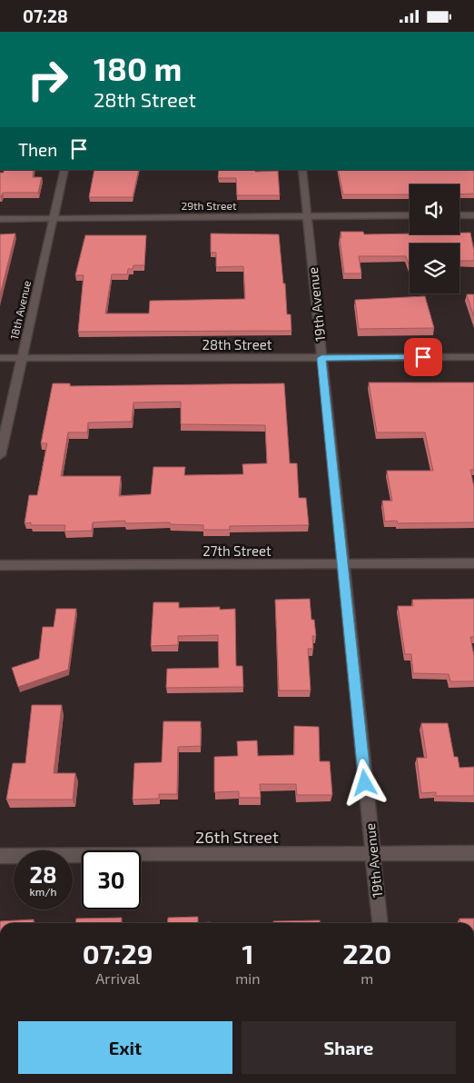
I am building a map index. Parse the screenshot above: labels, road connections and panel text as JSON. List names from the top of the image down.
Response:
{
  "streets": {
    "street": [
      "29th Street",
      "19th Avenue",
      "18th Avenue",
      "28th Street",
      "27th Street",
      "26th Street"
    ]
  },
  "crossings": [
    ["29th Street", "19th Avenue"],
    ["29th Street", "18th Avenue"],
    ["19th Avenue", "28th Street"],
    ["19th Avenue", "27th Street"],
    ["19th Avenue", "26th Street"],
    ["18th Avenue", "28th Street"]
  ],
  "page": {
    "status": "07:28",
    "turn": ["180 m", "28th Street"],
    "then": "Then",
    "speed": "28 km/h",
    "limit": "30",
    "eta": [
      "07:29",
      "Arrival",
      "1",
      "min",
      "220",
      "m"
    ],
    "buttons": ["Exit", "Share"]
  }
}
